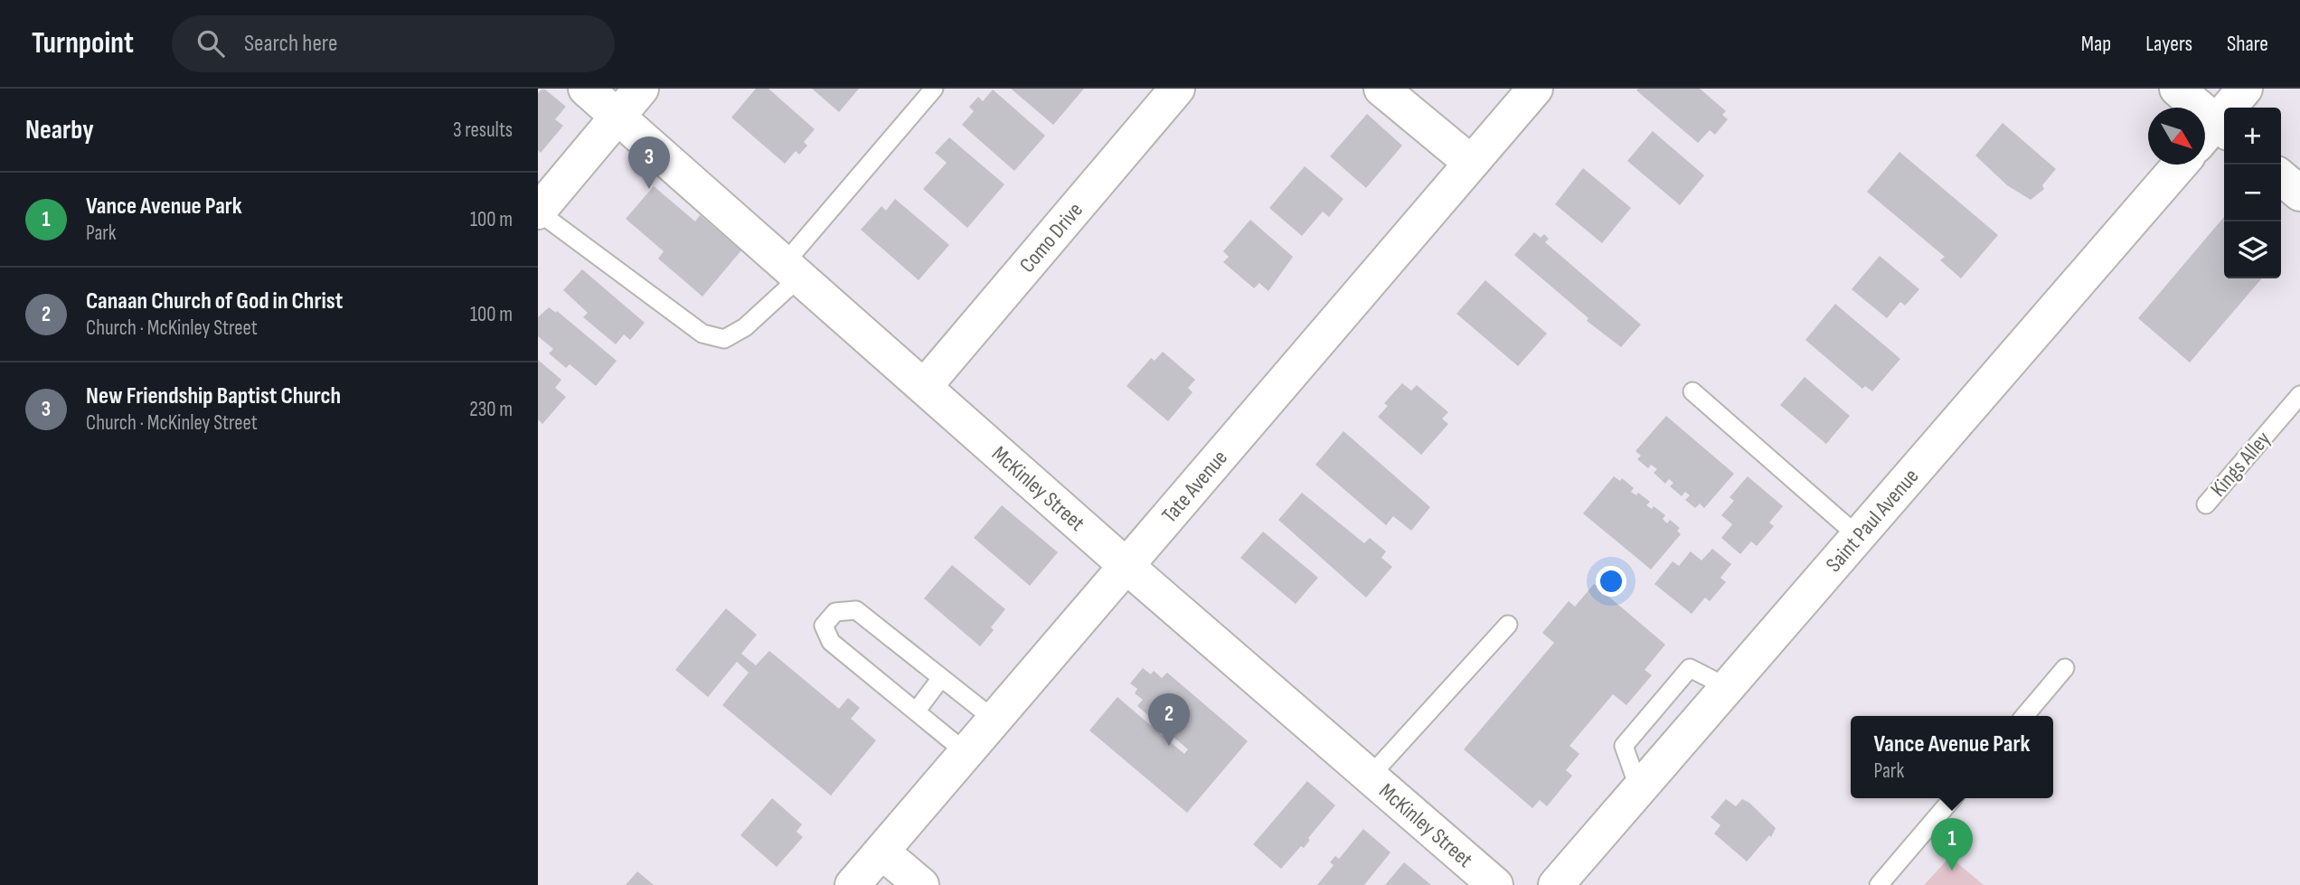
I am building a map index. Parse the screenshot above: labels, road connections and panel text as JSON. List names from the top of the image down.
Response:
{
  "streets": {
    "street": [
      "Como Drive",
      "McKinley Street",
      "Tate Avenue",
      "Saint Paul Avenue"
    ],
    "lane": ["Kings Alley"]
  },
  "crossings": [
    ["Como Drive", "McKinley Street"],
    ["McKinley Street", "Tate Avenue"]
  ],
  "north": "bottom right",
  "page": {
    "header": "Turnpoint",
    "search": "Search here",
    "nav": ["Map", "Layers", "Share"],
    "heading": ["Nearby", "3 results"],
    "map_buttons": ["+", "−"],
    "pins": ["3", "2", "1"],
    "list": [
      {
        "mark": "1",
        "name": "Vance Avenue Park",
        "note": "Park",
        "value": "100 m"
      },
      {
        "mark": "2",
        "name": "Canaan Church of God in Christ",
        "note": "Church · McKinley Street",
        "value": "100 m"
      },
      {
        "mark": "3",
        "name": "New Friendship Baptist Church",
        "note": "Church · McKinley Street",
        "value": "230 m"
      }
    ],
    "popup": ["Vance Avenue Park", "Park"]
  }
}
